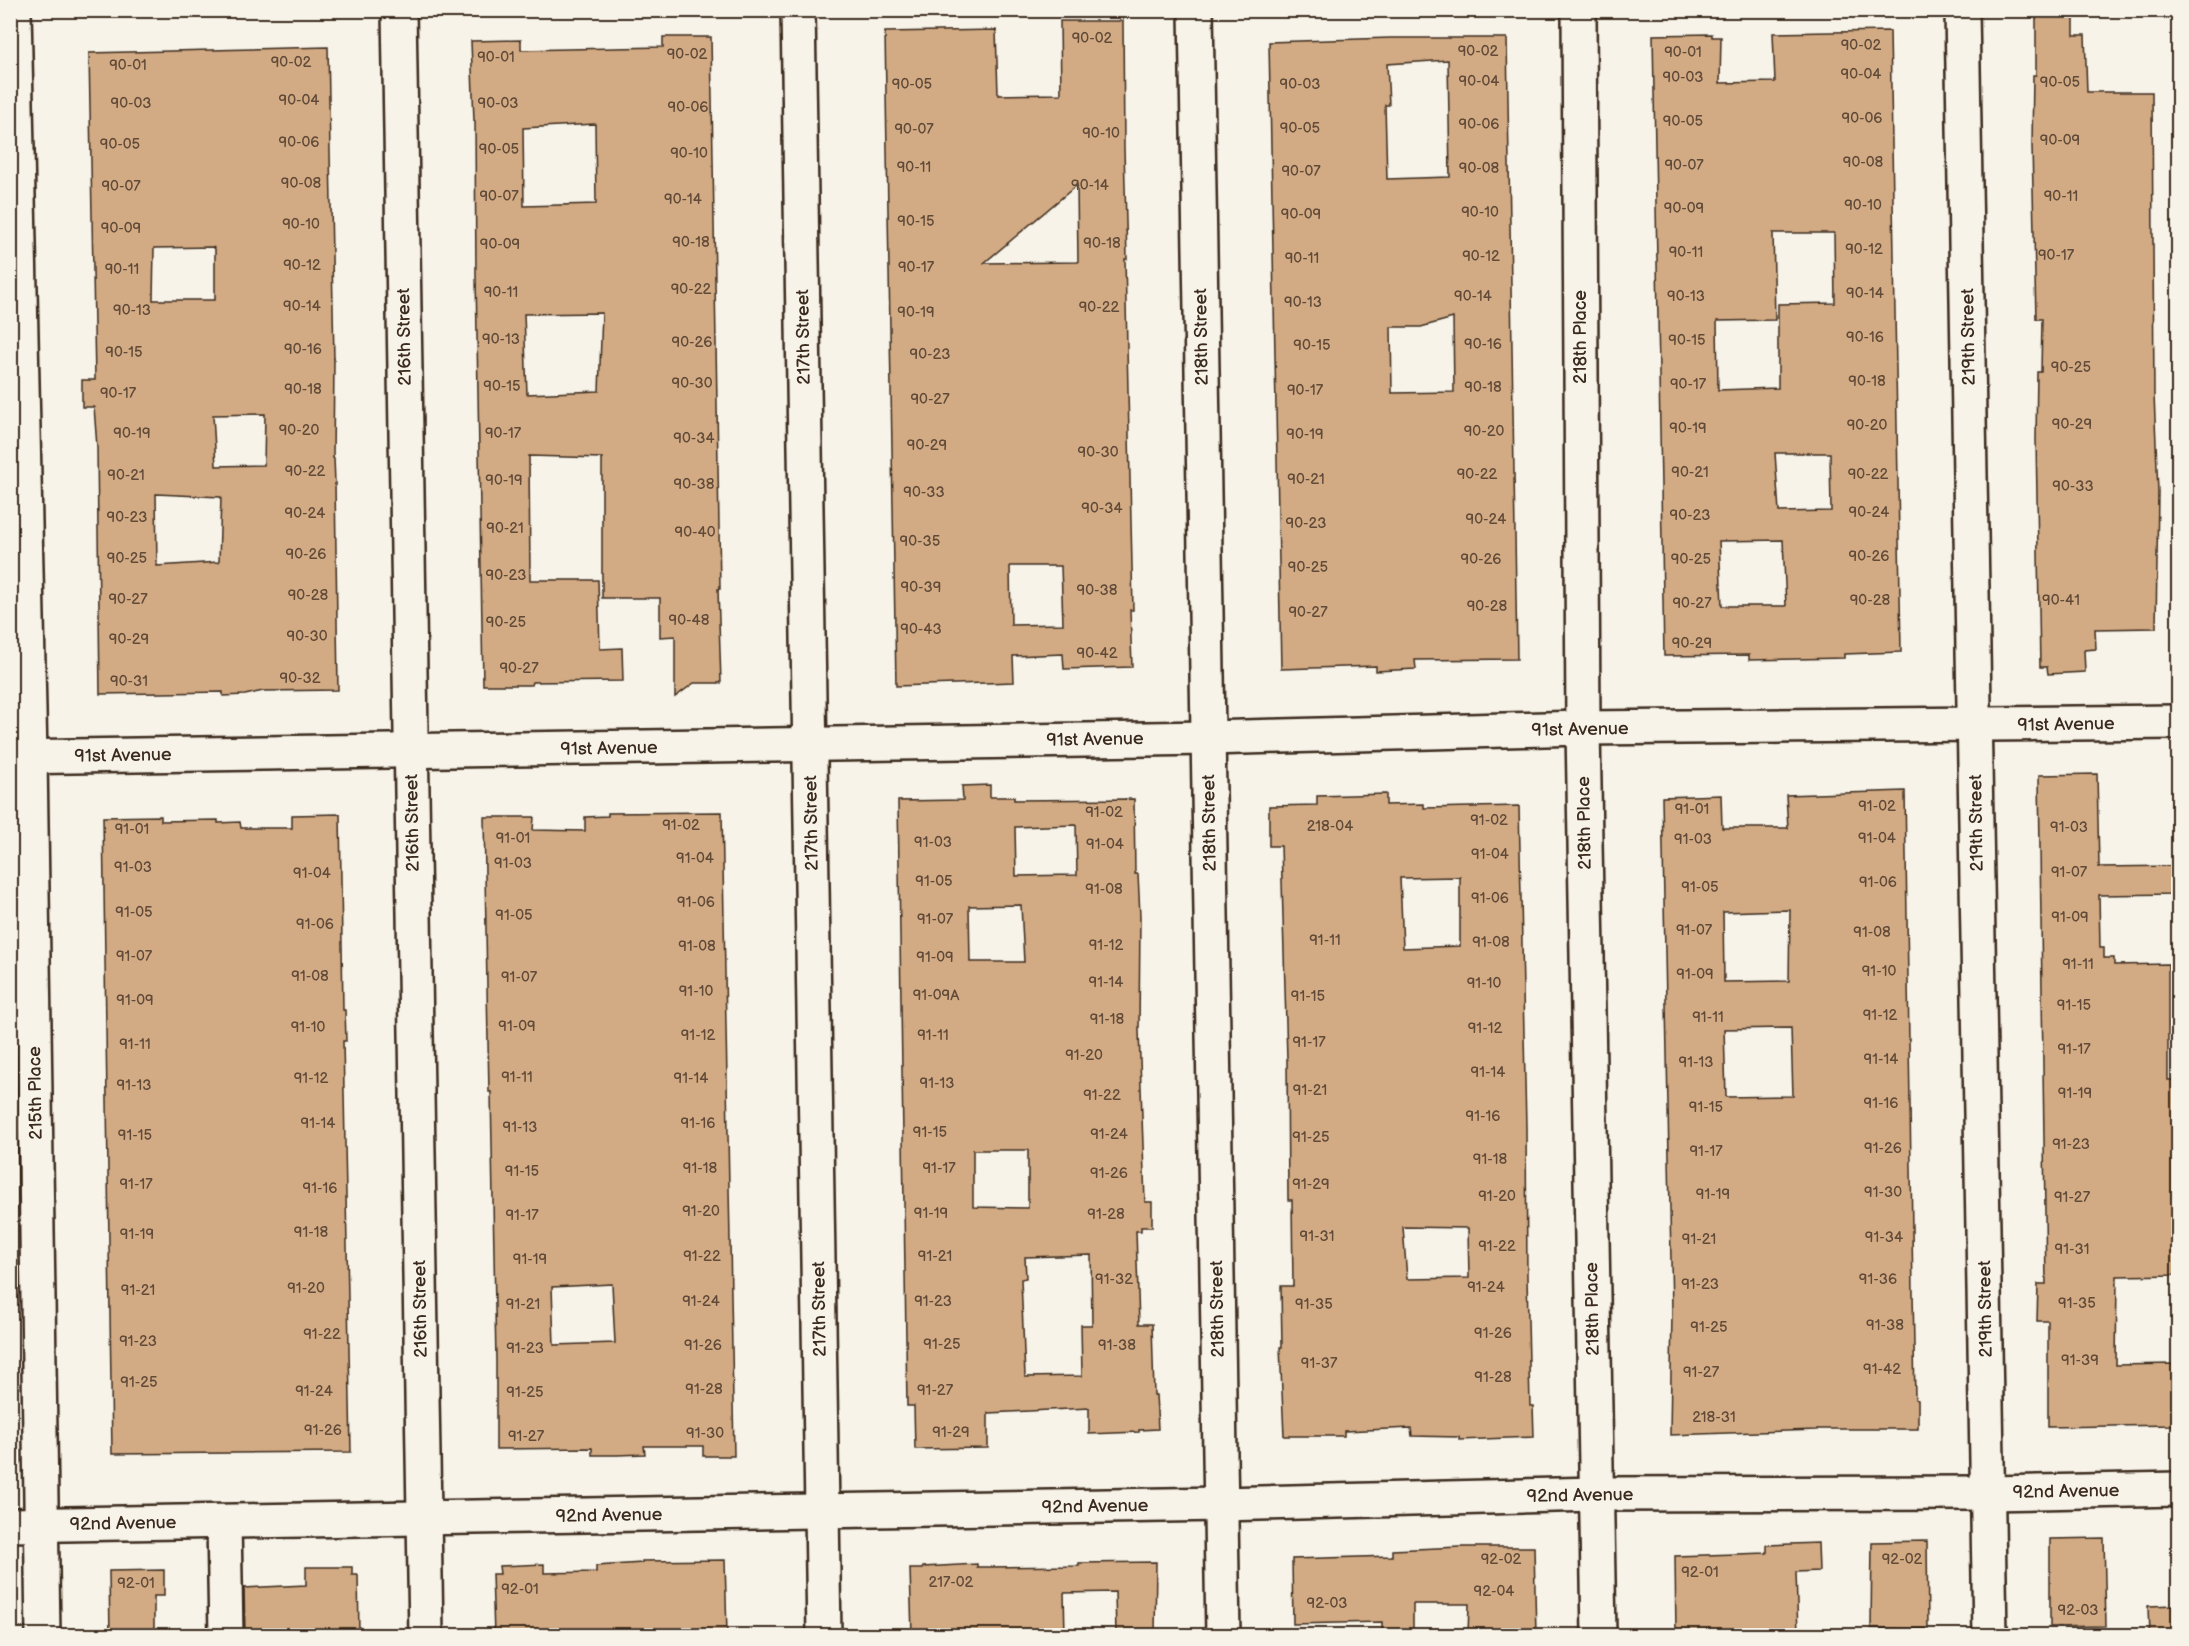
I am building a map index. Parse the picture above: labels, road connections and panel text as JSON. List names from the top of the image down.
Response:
{
  "streets": {
    "street": [
      "216th Street",
      "217th Street",
      "218th Street",
      "218th Place",
      "219th Street",
      "91st Avenue",
      "215th Place",
      "92nd Avenue"
    ]
  },
  "crossings": [
    ["216th Street", "91st Avenue"],
    ["216th Street", "92nd Avenue"],
    ["217th Street", "91st Avenue"],
    ["217th Street", "92nd Avenue"],
    ["218th Street", "91st Avenue"],
    ["218th Street", "92nd Avenue"],
    ["218th Place", "91st Avenue"],
    ["218th Place", "92nd Avenue"],
    ["219th Street", "91st Avenue"],
    ["219th Street", "92nd Avenue"],
    ["91st Avenue", "215th Place"],
    ["215th Place", "92nd Avenue"]
  ],
  "house_numbers": [
    "90-02",
    "90-02",
    "90-02",
    "90-01",
    "90-02",
    "90-01",
    "90-02",
    "90-01",
    "90-04",
    "90-03",
    "90-04",
    "90-05",
    "90-05",
    "90-03",
    "90-04",
    "90-03",
    "90-03",
    "90-06",
    "90-06",
    "90-05",
    "90-06",
    "90-05",
    "90-07",
    "90-10",
    "90-09",
    "90-06",
    "90-05",
    "90-05",
    "90-10",
    "90-08",
    "90-07",
    "90-11",
    "90-08",
    "90-07",
    "90-08",
    "90-14",
    "90-07",
    "90-07",
    "90-11",
    "90-14",
    "90-10",
    "90-09",
    "90-10",
    "90-09",
    "90-15",
    "90-10",
    "90-09",
    "90-18",
    "90-18",
    "90-09",
    "90-12",
    "90-11",
    "90-17",
    "90-12",
    "90-11",
    "90-12",
    "90-17",
    "90-11",
    "90-22",
    "90-11",
    "90-14",
    "90-14",
    "90-13",
    "90-13",
    "90-14",
    "90-22",
    "90-13",
    "90-19",
    "90-16",
    "90-13",
    "90-15",
    "90-26",
    "90-16",
    "90-15",
    "90-16",
    "90-15",
    "90-23",
    "90-25",
    "90-18",
    "90-30",
    "90-17",
    "90-15",
    "90-18",
    "90-18",
    "90-17",
    "90-17",
    "90-27",
    "90-29",
    "90-20",
    "90-19",
    "90-20",
    "90-20",
    "90-19",
    "90-17",
    "90-19",
    "90-34",
    "90-29",
    "90-30",
    "90-22",
    "90-21",
    "90-22",
    "90-22",
    "90-21",
    "90-21",
    "90-19",
    "90-38",
    "90-33",
    "90-33",
    "90-34",
    "90-24",
    "90-24",
    "90-23",
    "90-23",
    "90-24",
    "90-23",
    "90-21",
    "90-40",
    "90-35",
    "90-26",
    "90-26",
    "90-25",
    "90-26",
    "90-25",
    "90-25",
    "90-23",
    "90-39",
    "90-38",
    "90-28",
    "90-27",
    "90-28",
    "90-41",
    "90-27",
    "90-28",
    "90-27",
    "90-48",
    "90-25",
    "90-43",
    "90-30",
    "90-29",
    "90-29",
    "90-42",
    "90-27",
    "90-32",
    "90-31",
    "91-02",
    "91-01",
    "91-02",
    "91-02",
    "91-02",
    "218-04",
    "91-03",
    "91-01",
    "91-01",
    "91-04",
    "91-03",
    "91-03",
    "91-04",
    "91-04",
    "91-04",
    "91-03",
    "91-03",
    "91-07",
    "91-04",
    "91-05",
    "91-06",
    "91-05",
    "91-08",
    "91-06",
    "91-06",
    "91-05",
    "91-05",
    "91-09",
    "91-07",
    "91-06",
    "91-07",
    "91-08",
    "91-11",
    "91-08",
    "91-12",
    "91-08",
    "91-07",
    "91-09",
    "91-11",
    "91-10",
    "91-09",
    "91-08",
    "91-07",
    "91-14",
    "91-10",
    "91-10",
    "91-09A",
    "91-15",
    "91-09",
    "91-15",
    "91-12",
    "91-11",
    "91-18",
    "91-09",
    "91-10",
    "91-12",
    "91-12",
    "91-11",
    "91-17",
    "91-11",
    "91-17",
    "91-20",
    "91-14",
    "91-13",
    "91-14",
    "91-11",
    "91-12",
    "91-14",
    "91-13",
    "91-13",
    "91-21",
    "91-19",
    "91-22",
    "91-16",
    "91-15",
    "91-16",
    "91-14",
    "91-16",
    "91-13",
    "91-15",
    "91-24",
    "91-15",
    "91-25",
    "91-23",
    "91-26",
    "91-17",
    "91-18",
    "91-18",
    "91-17",
    "91-15",
    "91-26",
    "91-17",
    "91-29",
    "91-16",
    "91-30",
    "91-19",
    "91-20",
    "91-27",
    "91-20",
    "91-19",
    "91-28",
    "91-17",
    "91-18",
    "91-19",
    "91-31",
    "91-34",
    "91-21",
    "91-22",
    "91-31",
    "91-22",
    "91-21",
    "91-19",
    "91-32",
    "91-36",
    "91-23",
    "91-24",
    "91-20",
    "91-21",
    "91-24",
    "91-23",
    "91-35",
    "91-21",
    "91-35",
    "91-38",
    "91-25",
    "91-26",
    "91-22",
    "91-23",
    "91-25",
    "91-26",
    "91-38",
    "91-23",
    "91-39",
    "91-37",
    "91-42",
    "91-27",
    "91-28",
    "91-25",
    "91-28",
    "91-27",
    "91-24",
    "91-25",
    "218-31",
    "91-26",
    "91-29",
    "91-30",
    "91-27",
    "92-02",
    "92-02",
    "92-01",
    "217-02",
    "92-01",
    "92-01",
    "92-04",
    "92-03",
    "92-03"
  ]
}
